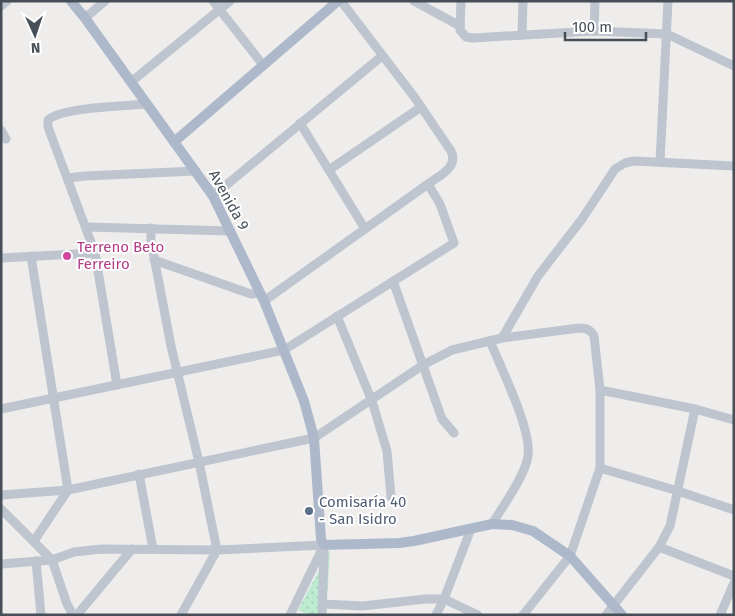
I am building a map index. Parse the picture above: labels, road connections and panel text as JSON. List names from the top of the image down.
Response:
{
  "streets": {
    "main road": ["Avenida 9"]
  },
  "places": ["Terreno Beto Ferreiro", "Comisaría 40 - San Isidro"],
  "scale_bar": "100 m",
  "north": "bottom"
}
